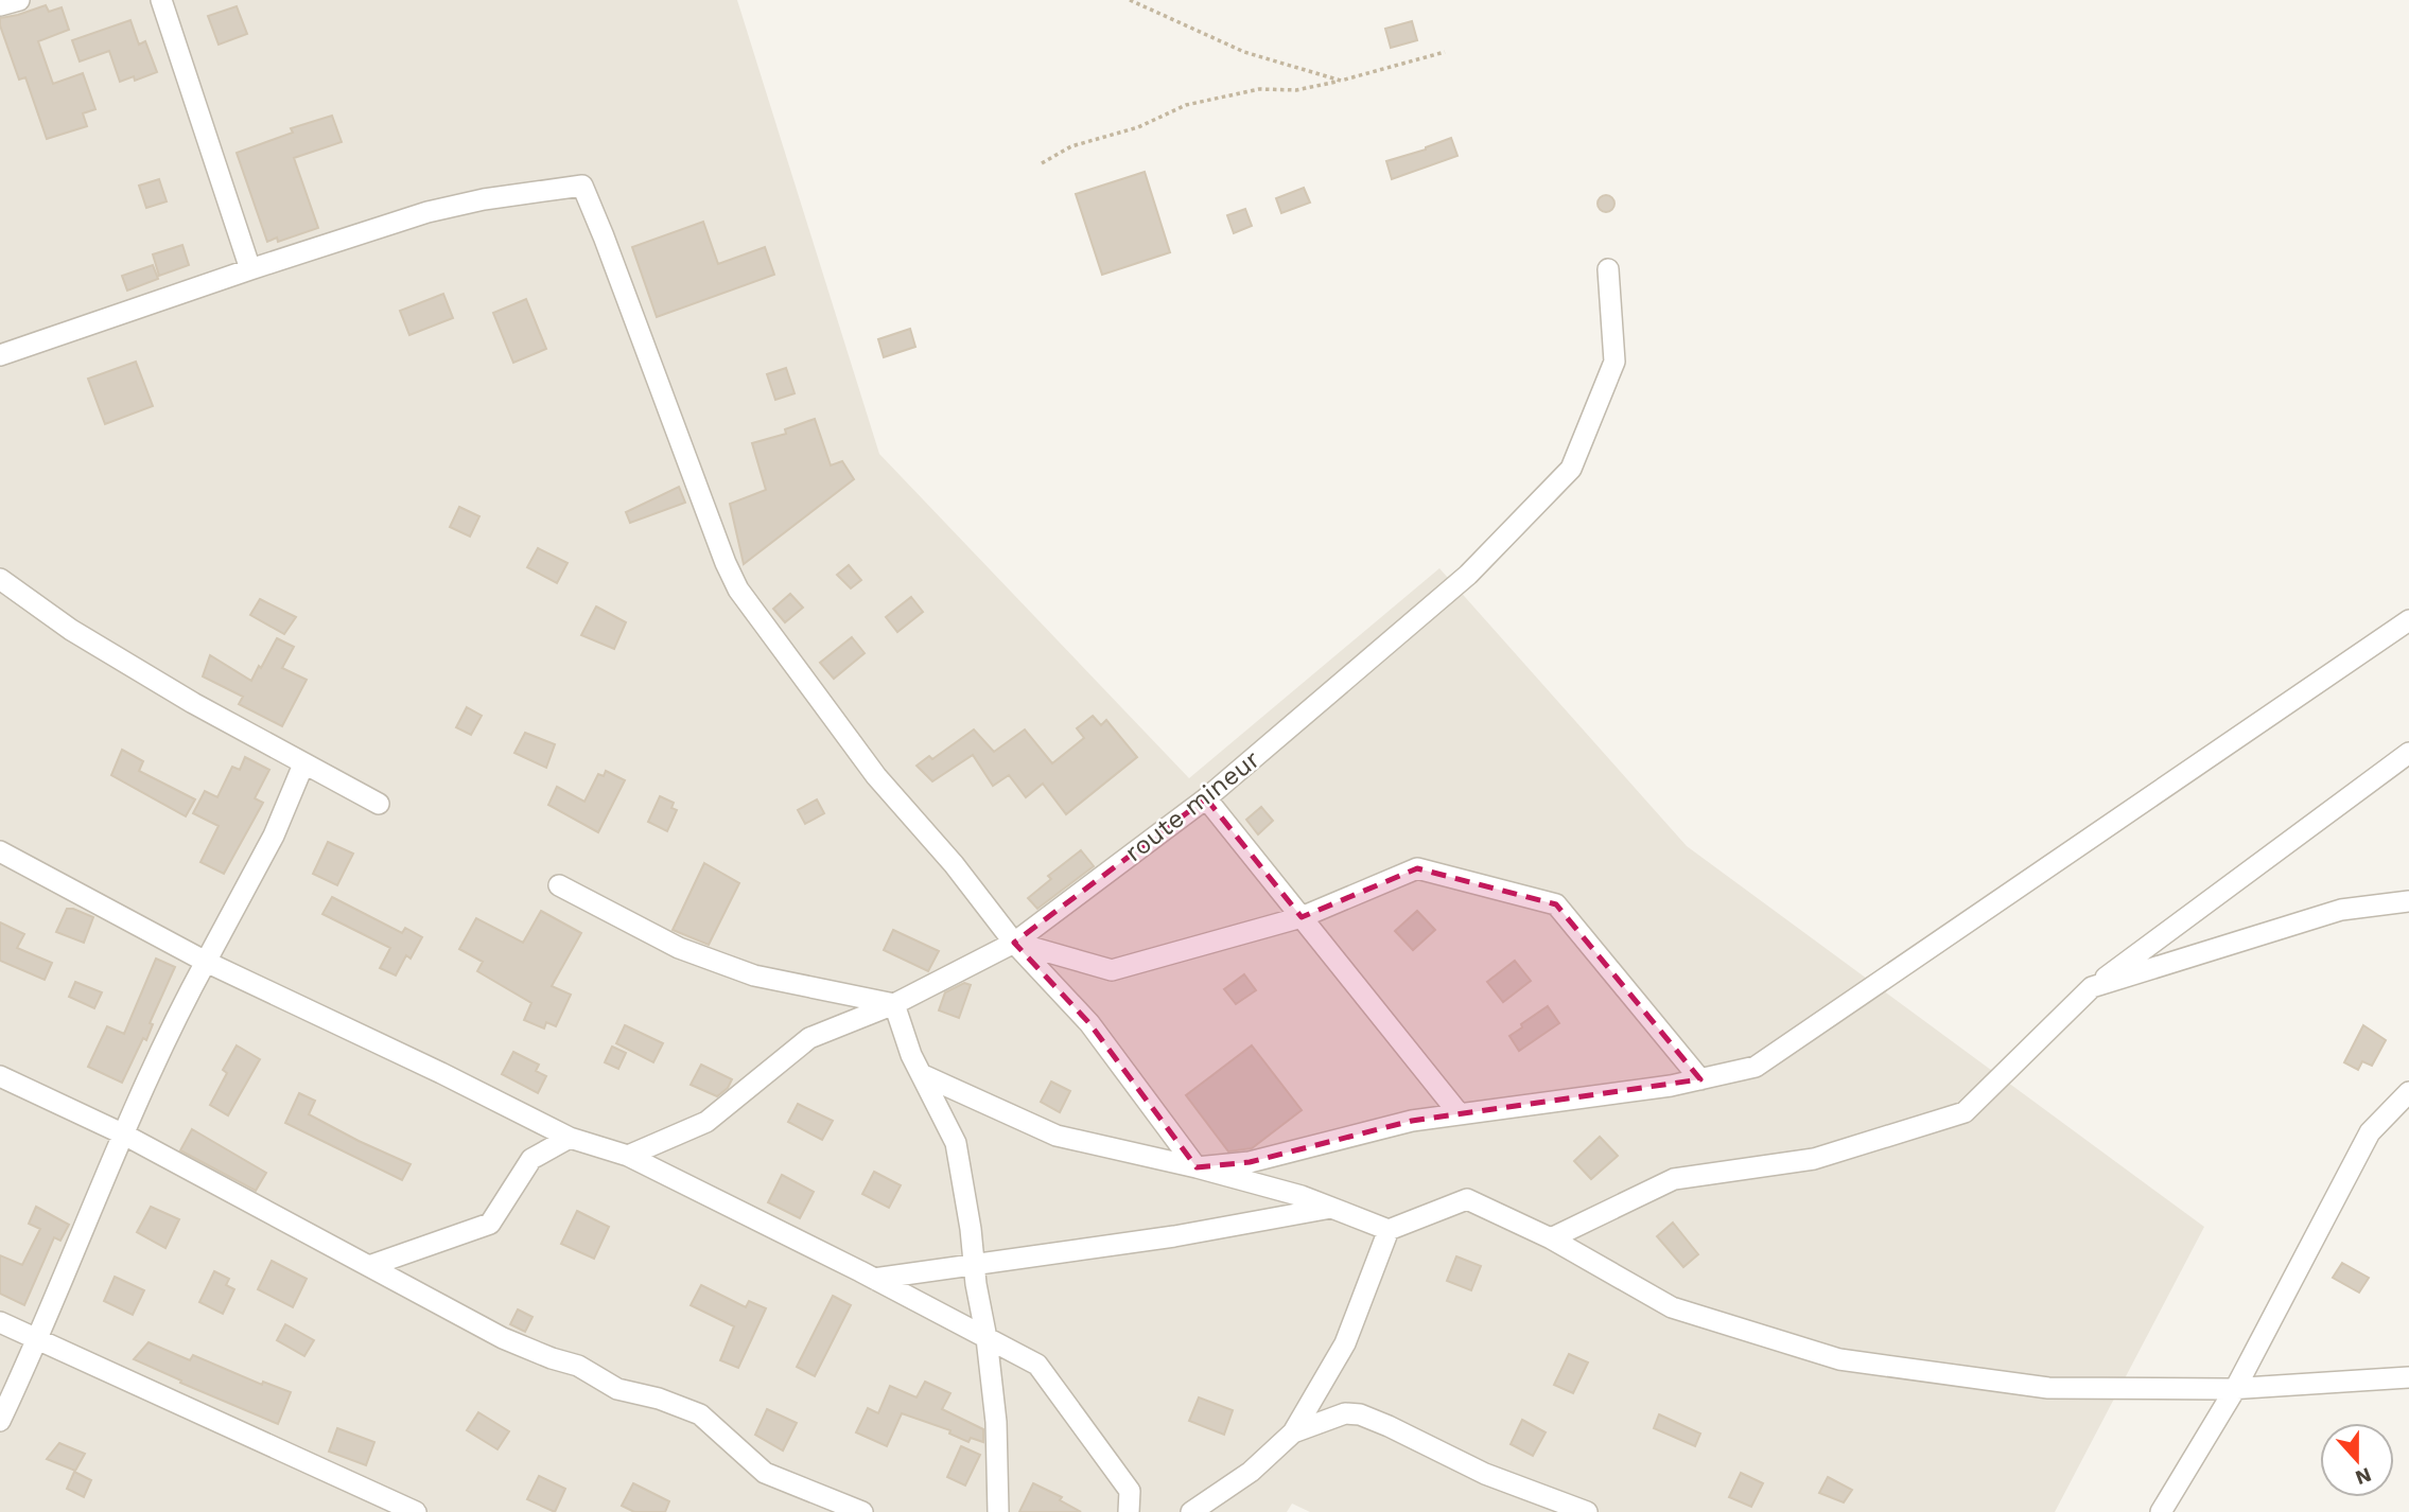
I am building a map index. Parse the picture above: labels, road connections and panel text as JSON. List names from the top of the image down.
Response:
{
  "streets": {
    "street": ["route mineur"]
  },
  "north": "bottom"
}
